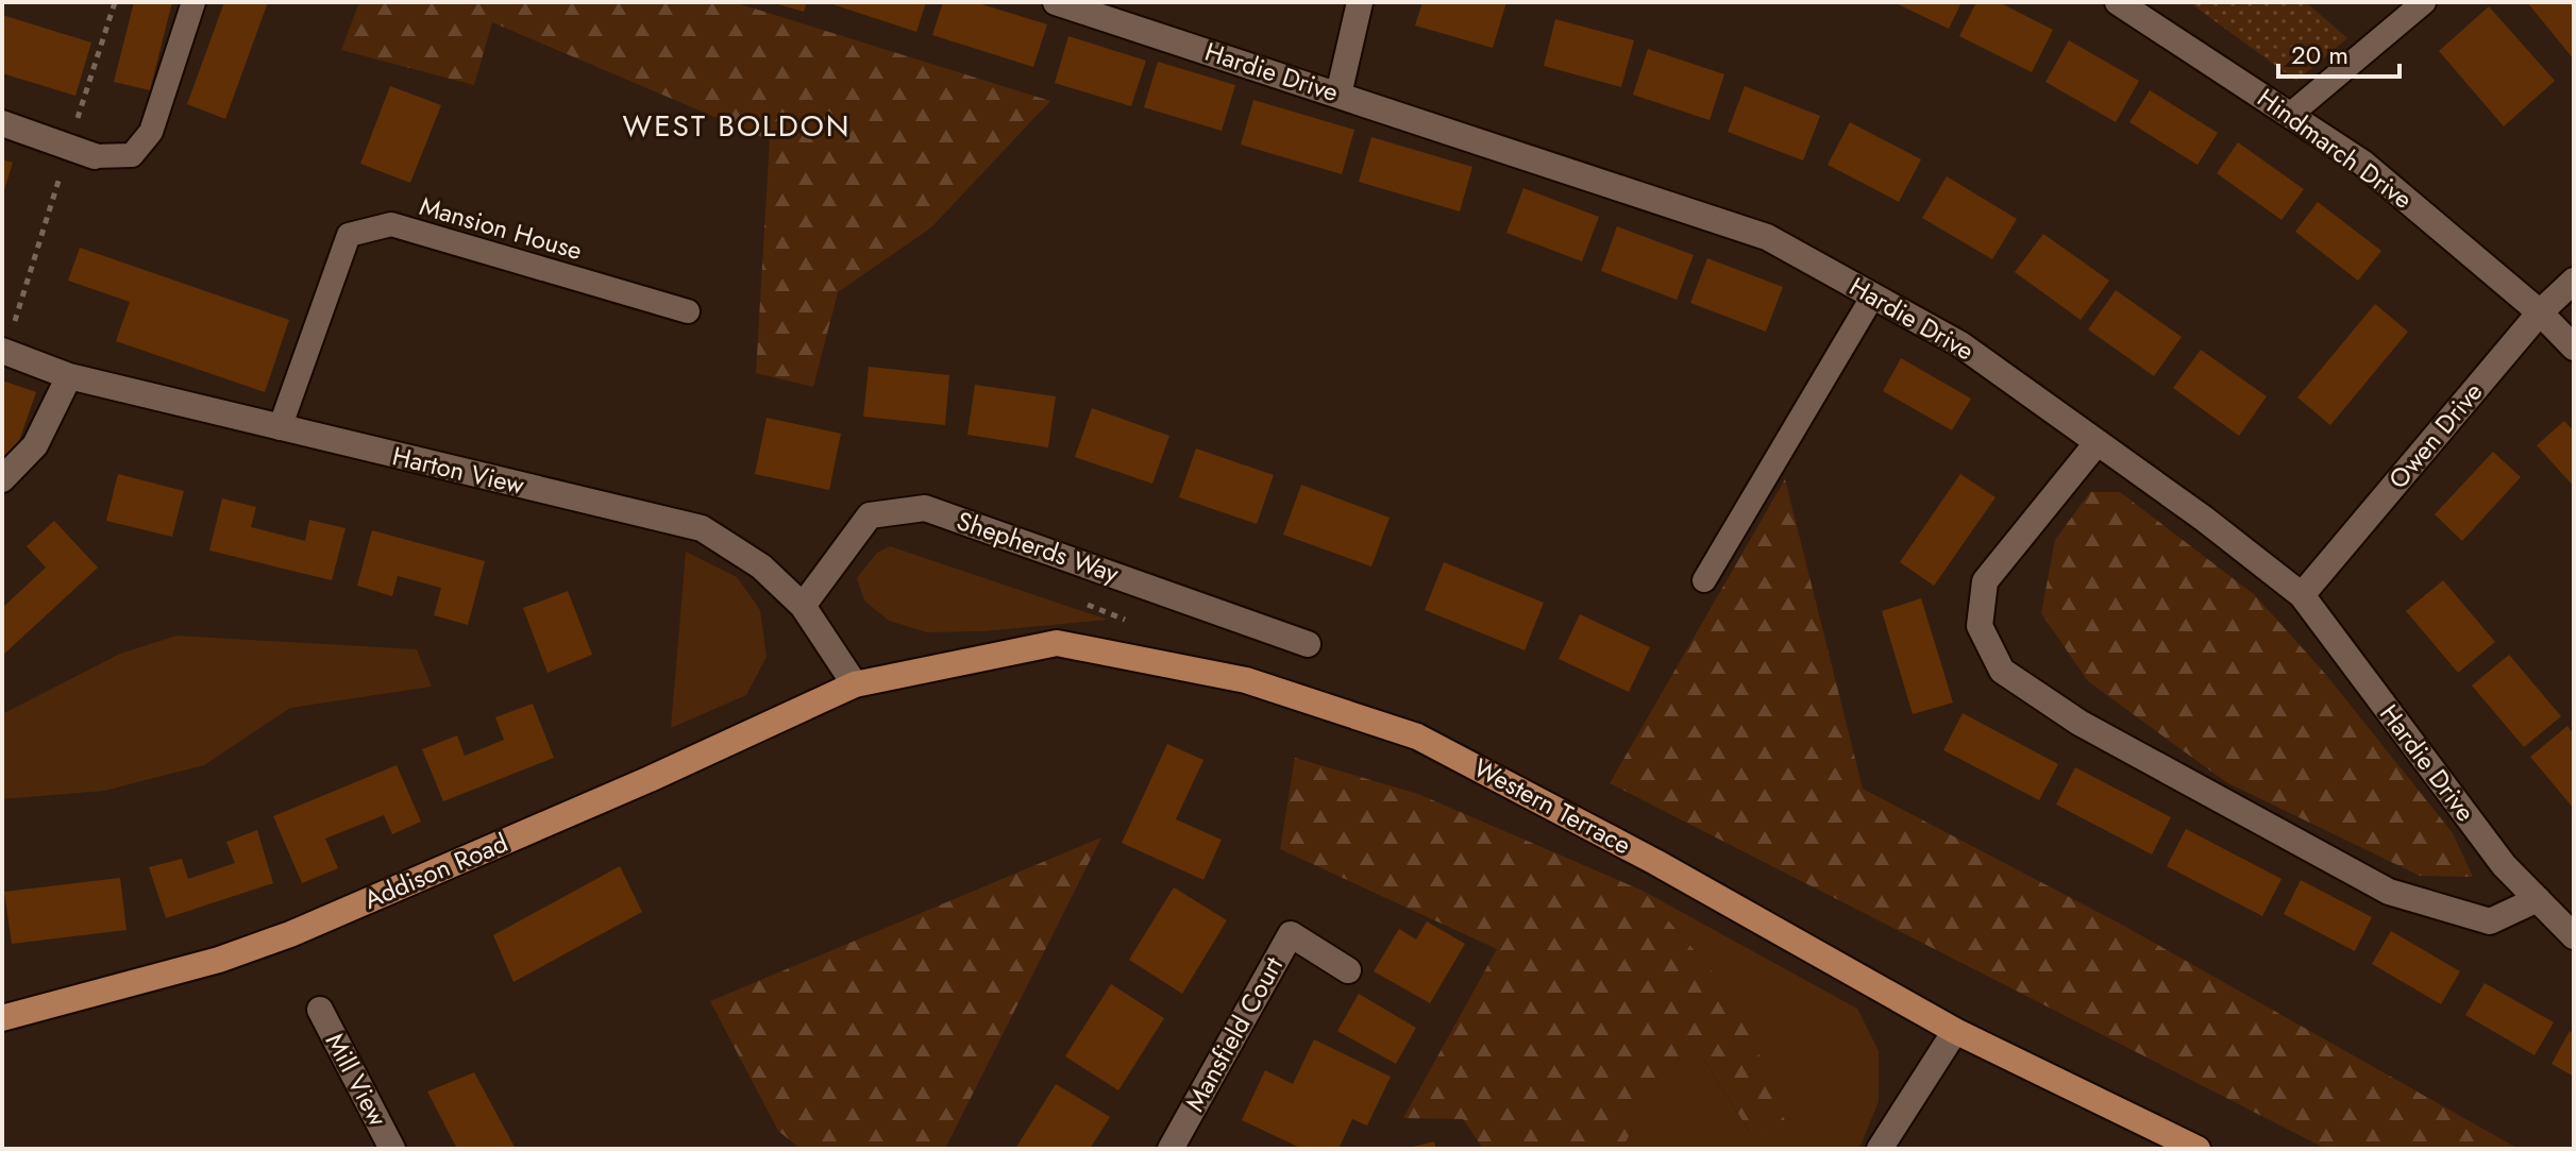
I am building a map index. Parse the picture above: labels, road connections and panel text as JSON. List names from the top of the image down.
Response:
{
  "streets": {
    "main road": ["Western Terrace", "Addison Road"],
    "street": [
      "Hardie Drive",
      "Hindmarch Drive",
      "Owen Drive",
      "Harton View",
      "Shepherds Way",
      "Mansfield Court",
      "Mill View"
    ],
    "lane": ["Mansion House"]
  },
  "crossings": [
    ["Hardie Drive", "Owen Drive"],
    ["Hindmarch Drive", "Owen Drive"],
    ["Mansion House", "Harton View"],
    ["Harton View", "Shepherds Way"],
    ["Harton View", "Western Terrace"],
    ["Harton View", "Addison Road"],
    ["Western Terrace", "Addison Road"]
  ],
  "districts": ["WEST BOLDON"],
  "scale_bar": "20 m"
}
